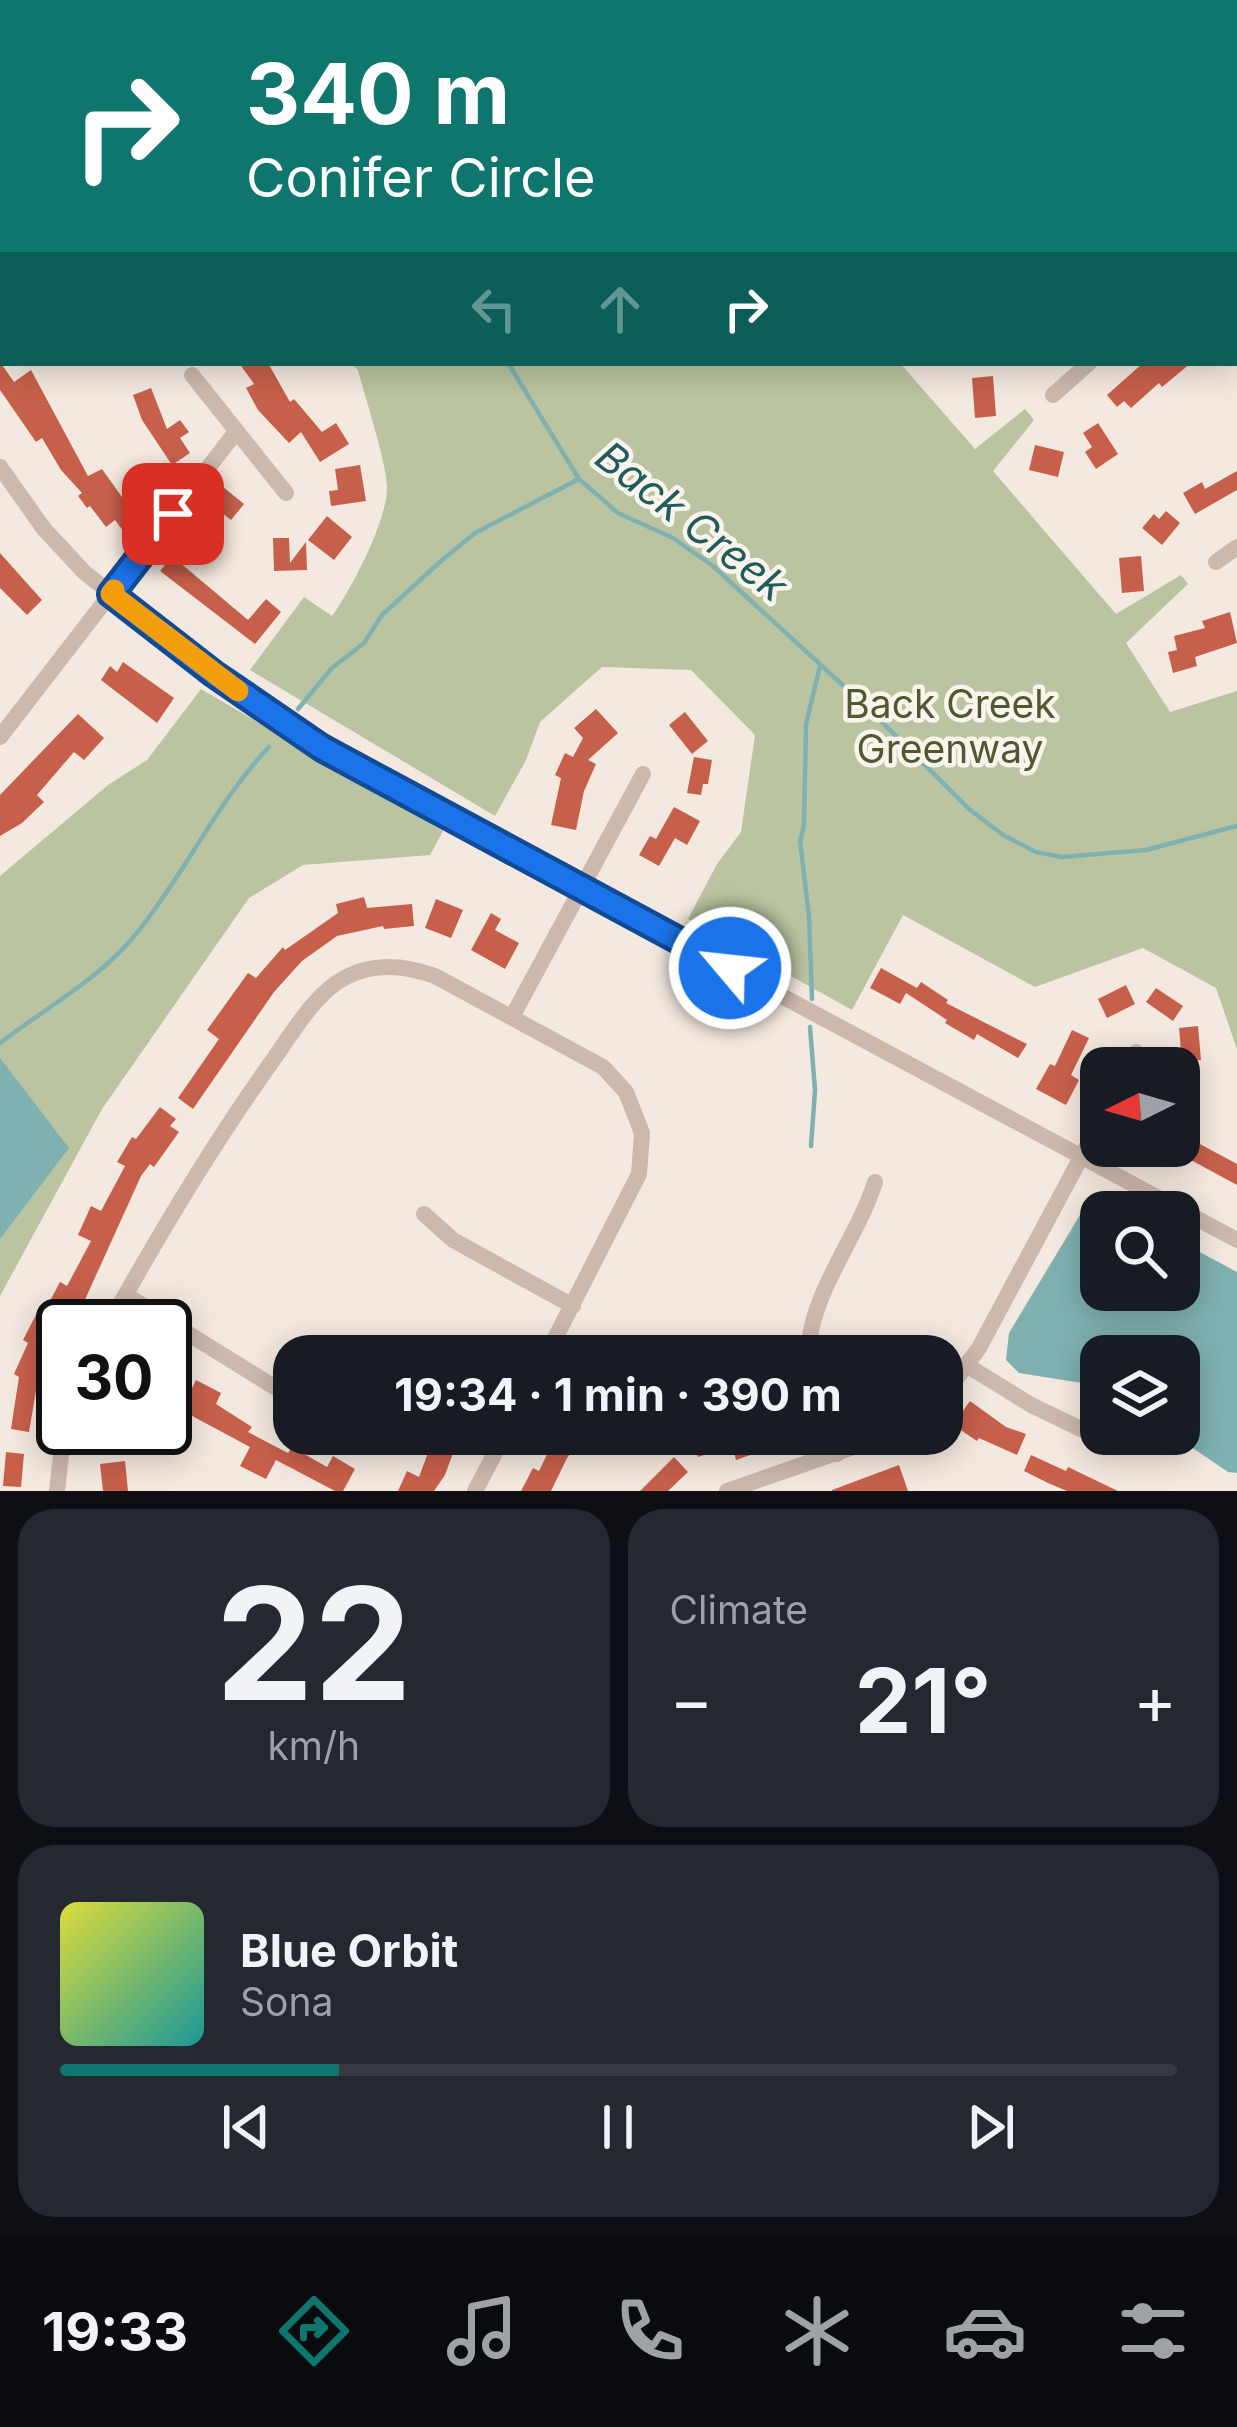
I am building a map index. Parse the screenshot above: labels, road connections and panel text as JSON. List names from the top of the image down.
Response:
{
  "water": ["Back Creek"],
  "parks": ["Back Creek Greenway"],
  "north": "left",
  "page": {
    "turn": ["340 m", "Conifer Circle"],
    "limit": "30",
    "trip": "19:34 · 1 min · 390 m",
    "tile": [
      ["22", "km/h"],
      "Climate"
    ],
    "heat": ["−", "21°", "+"],
    "song": ["Blue Orbit", "Sona"],
    "tabs": "19:33"
  }
}
